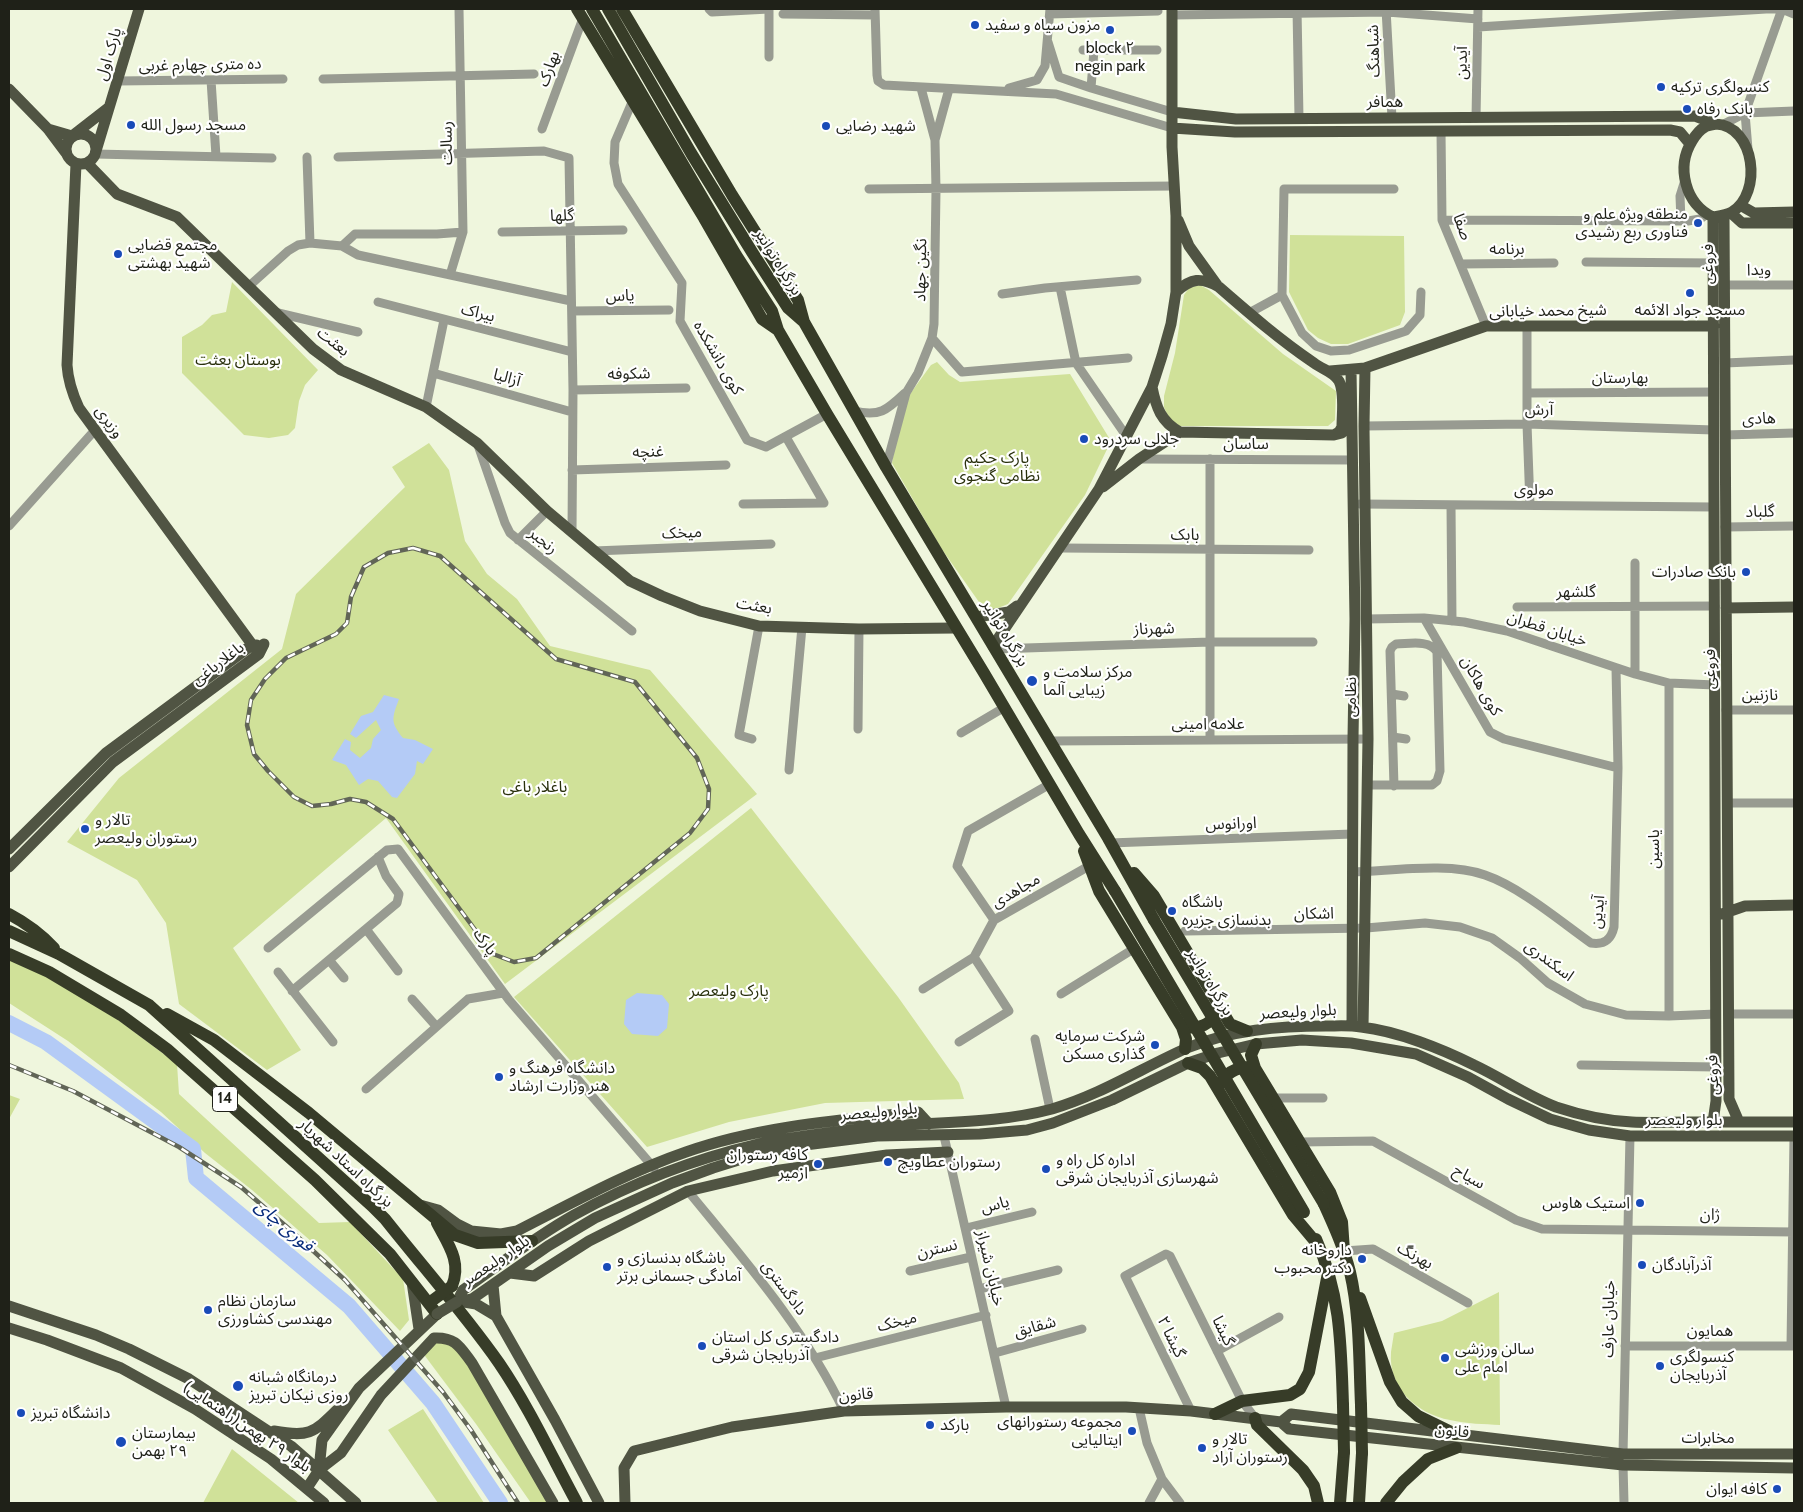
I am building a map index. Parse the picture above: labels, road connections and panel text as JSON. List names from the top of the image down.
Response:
{
  "streets": {
    "highway": ["بزرگراه توانیر", "14", "بزرگراه استاد شهریار"],
    "main road": [
      "پارک اول",
      "همافر",
      "فروغى",
      "شیخ محمد خیابانی",
      "بعثت",
      "وزیری",
      "باغلارباغی",
      "نظامی",
      "بلوار ولیعصر",
      "قانون",
      "بلوار ٢٩ بهمن(راهنمایی)",
      "مخابرات"
    ],
    "street": [
      "شباهنگ",
      "آیدین",
      "ده متری چهارم غربی",
      "بهارک",
      "رسالت",
      "گلها",
      "صفا",
      "برنامه",
      "نگین جهاد",
      "ویدا",
      "یاس",
      "بیراک",
      "کوی دانشکده",
      "شکوفه",
      "آزالیا",
      "بهارستان",
      "آرش",
      "هادی",
      "ساسان",
      "غنچه",
      "مولوی",
      "گلباد",
      "میخک",
      "بابک",
      "رنجبر",
      "گلشهر",
      "شهرناز",
      "خیابان قطران",
      "کوی هاکان",
      "نازنین",
      "علامه امینی",
      "اورانوس",
      "یاسین",
      "مجاهدی",
      "اشکان",
      "پارک",
      "اسکندری",
      "سیاح",
      "ژان",
      "نسترن",
      "بهرنگ",
      "خیابان شیراز",
      "دادگستری",
      "خیابان عارف",
      "شقایق",
      "گیشا",
      "همایون",
      "گیشا ۲"
    ]
  },
  "crossings": [
    ["شباهنگ", "همافر"],
    ["پارک اول", "ده متری چهارم غربی"],
    ["پارک اول", "بعثت"],
    ["پارک اول", "وزیری"],
    ["آیدین", "همافر"],
    ["آیدین", "خیابان قطران"],
    ["آیدین", "کوی هاکان"],
    ["آیدین", "نظامی"],
    ["همافر", "صفا"],
    ["همافر", "فروغى"],
    ["صفا", "برنامه"],
    ["صفا", "شیخ محمد خیابانی"],
    ["بزرگراه توانیر", "بعثت"],
    ["بزرگراه توانیر", "کوی دانشکده"],
    ["بزرگراه توانیر", "شهرناز"],
    ["بزرگراه توانیر", "علامه امینی"],
    ["بزرگراه توانیر", "اورانوس"],
    ["بزرگراه توانیر", "بهرنگ"],
    ["فروغى", "ویدا"],
    ["فروغى", "شیخ محمد خیابانی"],
    ["فروغى", "بهارستان"],
    ["فروغى", "آرش"],
    ["فروغى", "هادی"],
    ["فروغى", "مولوی"],
    ["فروغى", "گلباد"],
    ["فروغى", "گلشهر"],
    ["فروغى", "خیابان قطران"],
    ["فروغى", "نازنین"],
    ["فروغى", "اسکندری"],
    ["فروغى", "بلوار ولیعصر"],
    ["یاس", "خیابان شیراز"],
    ["شیخ محمد خیابانی", "نظامی"],
    ["بعثت", "وزیری"],
    ["بعثت", "میخک"],
    ["بعثت", "رنجبر"],
    ["آرش", "هادی"],
    ["آرش", "نظامی"],
    ["وزیری", "باغلارباغی"],
    ["ساسان", "نظامی"],
    ["مولوی", "نظامی"],
    ["میخک", "خیابان شیراز"],
    ["میخک", "دادگستری"],
    ["خیابان قطران", "کوی هاکان"],
    ["خیابان قطران", "نظامی"],
    ["خیابان قطران", "یاسین"],
    ["نظامی", "علامه امینی"],
    ["نظامی", "اورانوس"],
    ["نظامی", "اشکان"],
    ["نظامی", "اسکندری"],
    ["نظامی", "بلوار ولیعصر"],
    ["یاسین", "اسکندری"],
    ["اشکان", "اسکندری"],
    ["پارک", "بلوار ولیعصر"],
    ["بلوار ولیعصر", "خیابان شیراز"],
    ["بلوار ولیعصر", "خیابان عارف"],
    ["سیاح", "ژان"],
    ["سیاح", "خیابان عارف"],
    ["ژان", "خیابان عارف"],
    ["نسترن", "خیابان شیراز"],
    ["خیابان شیراز", "شقایق"],
    ["خیابان شیراز", "قانون"],
    ["دادگستری", "قانون"],
    ["خیابان عارف", "همایون"],
    ["خیابان عارف", "قانون"],
    ["خیابان عارف", "مخابرات"],
    ["گیشا", "گیشا ۲"],
    ["گیشا", "قانون"],
    ["گیشا ۲", "قانون"],
    ["قانون", "مخابرات"]
  ],
  "water": ["قوری چای"],
  "parks": [
    "بوستان بعثت",
    "پارک حکیم نظامی گنجوی",
    "باغلار باغی",
    "پارک ولیعصر"
  ],
  "places": [
    "مزون سیاه و سفید",
    "block ۲ negin park",
    "کنسولگری ترکیه",
    "بانک رفاه",
    "مسجد رسول الله",
    "شهید رضایی",
    "منطقه ویژه علم و فناوری ربع رشیدی",
    "مجتمع قضایی شهید بهشتی",
    "مسجد جواد الائمه",
    "جلالی سردرود",
    "بانک صادرات",
    "مرکز سلامت و زیبایی آلما",
    "تالار و رستوران ولیعصر",
    "باشگاه بدنسازی جزیره",
    "شرکت سرمایه گذاری مسکن",
    "دانشگاه فرهنگ و هنر وزارت ارشاد",
    "رستوران عطاویچ",
    "کافه رستوران ازمیر",
    "اداره کل راه و شهرسازی آذربایجان شرقی",
    "استیک هاوس",
    "داروخانه دکتر محبوب",
    "آذرآبادگان",
    "باشگاه بدنسازی و آمادگی جسمانی برتر",
    "سازمان نظام مهندسی کشاورزی",
    "دادگستری کل استان آذربایجان شرقی",
    "سالن ورزشی امام علی",
    "کنسولگری آذربایجان",
    "درمانگاه شبانه روزی نیکان تبریز",
    "دانشگاه تبریز",
    "بارکد",
    "مجموعه رستورانهای ایتالیایی",
    "بیمارستان ٢٩ بهمن",
    "تالار و رستوران آراد",
    "کافه ایوان"
  ]
}
